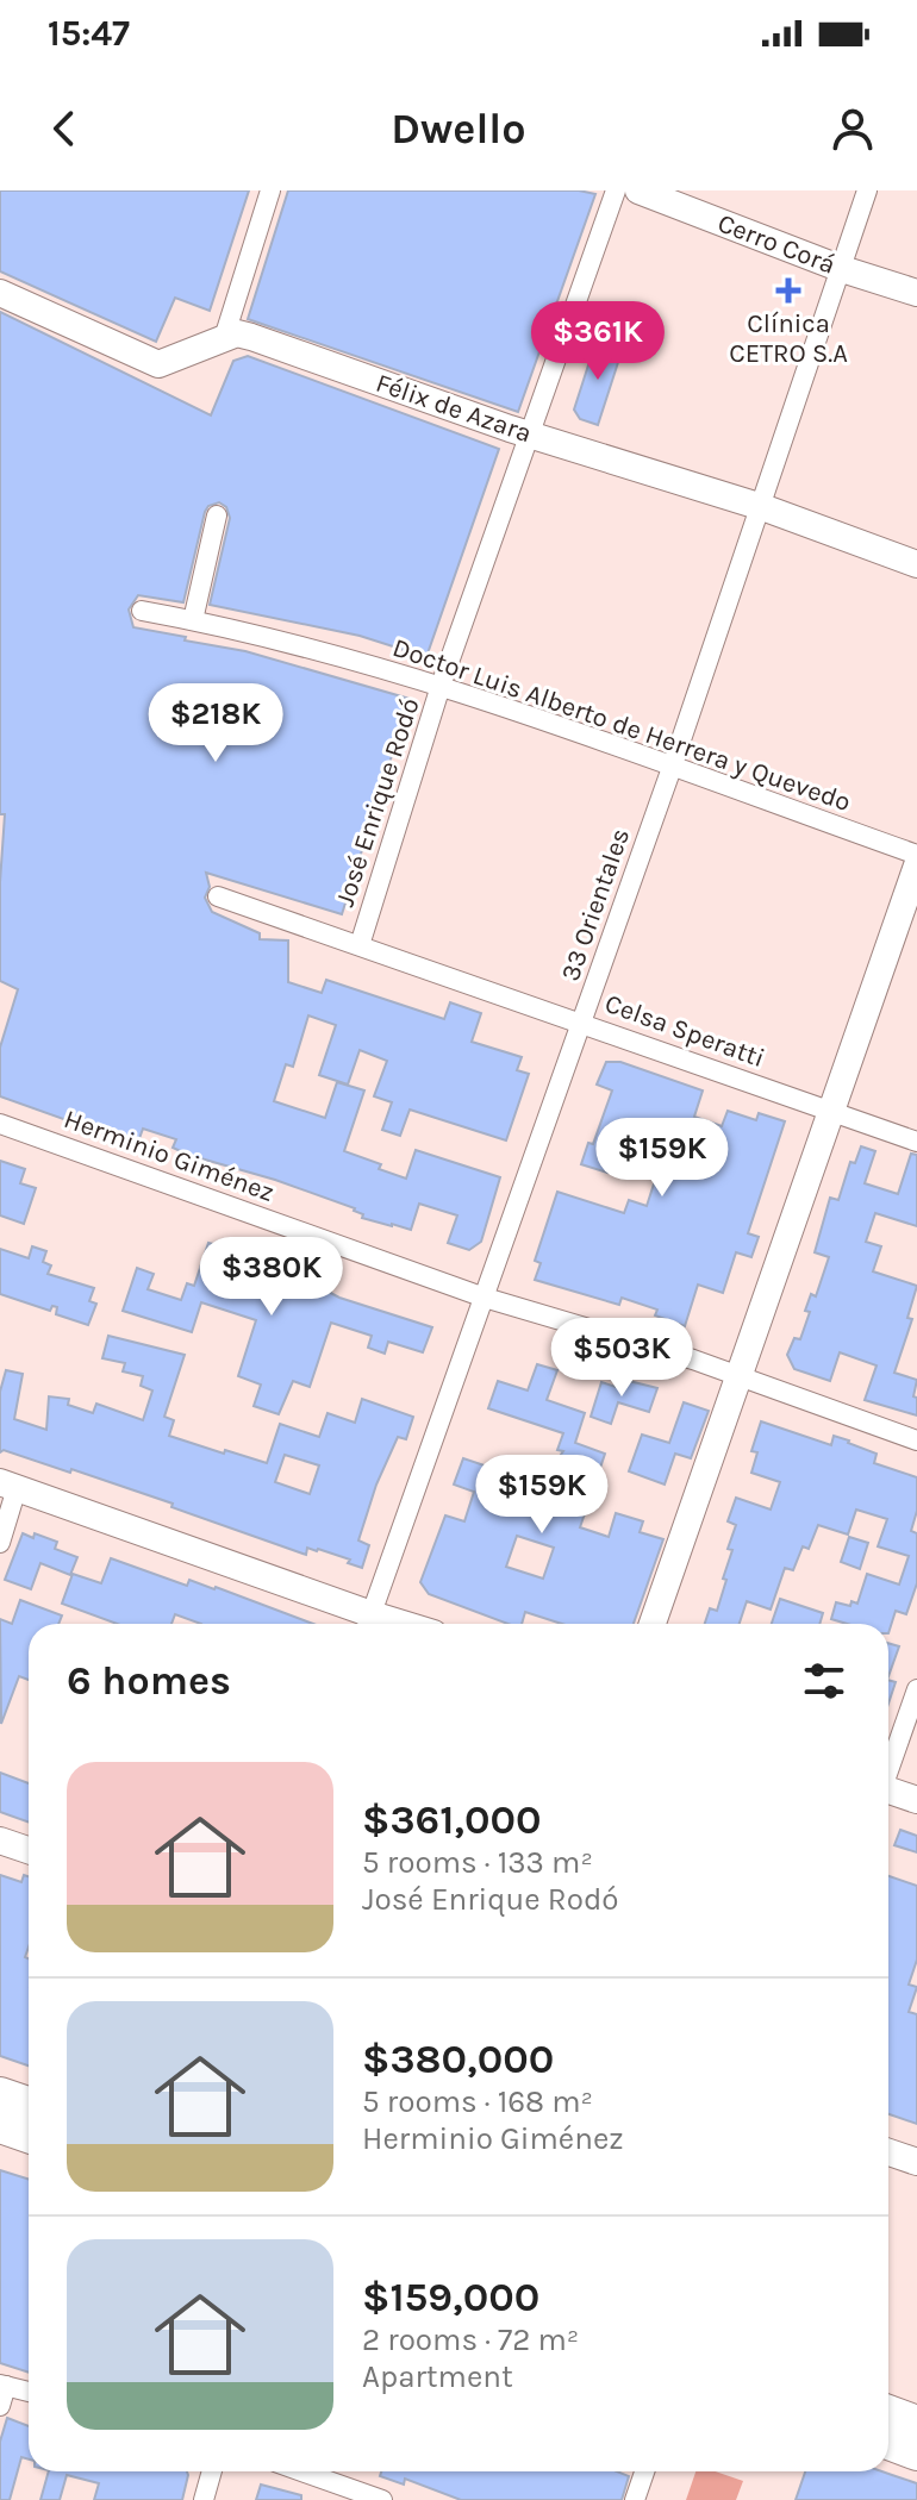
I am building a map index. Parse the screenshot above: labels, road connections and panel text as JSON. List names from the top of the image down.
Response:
{
  "streets": {
    "street": [
      "Cerro Corá",
      "Félix de Azara",
      "Doctor Luis Alberto de Herrera y Quevedo",
      "José Enrique Rodó",
      "33 Orientales",
      "Celsa Speratti",
      "Herminio Giménez"
    ]
  },
  "crossings": [
    ["Cerro Corá", "33 Orientales"],
    ["Félix de Azara", "José Enrique Rodó"],
    ["Félix de Azara", "33 Orientales"],
    ["Doctor Luis Alberto de Herrera y Quevedo", "José Enrique Rodó"],
    ["Doctor Luis Alberto de Herrera y Quevedo", "33 Orientales"],
    ["José Enrique Rodó", "Celsa Speratti"],
    ["33 Orientales", "Celsa Speratti"],
    ["33 Orientales", "Herminio Giménez"]
  ],
  "places": {
    "health": ["Clínica CETRO S.A"]
  },
  "page": {
    "status": "15:47",
    "header": "Dwello",
    "price": [
      "$361K",
      "$218K",
      "$159K",
      "$380K",
      "$503K",
      "$159K"
    ],
    "heading": "6 homes",
    "list": [
      {
        "name": "$361,000",
        "note": "5 rooms · 133 m² · José Enrique Rodó"
      },
      {
        "name": "$380,000",
        "note": "5 rooms · 168 m² · Herminio Giménez"
      },
      {
        "name": "$159,000",
        "note": "2 rooms · 72 m² · Apartment"
      }
    ]
  }
}
